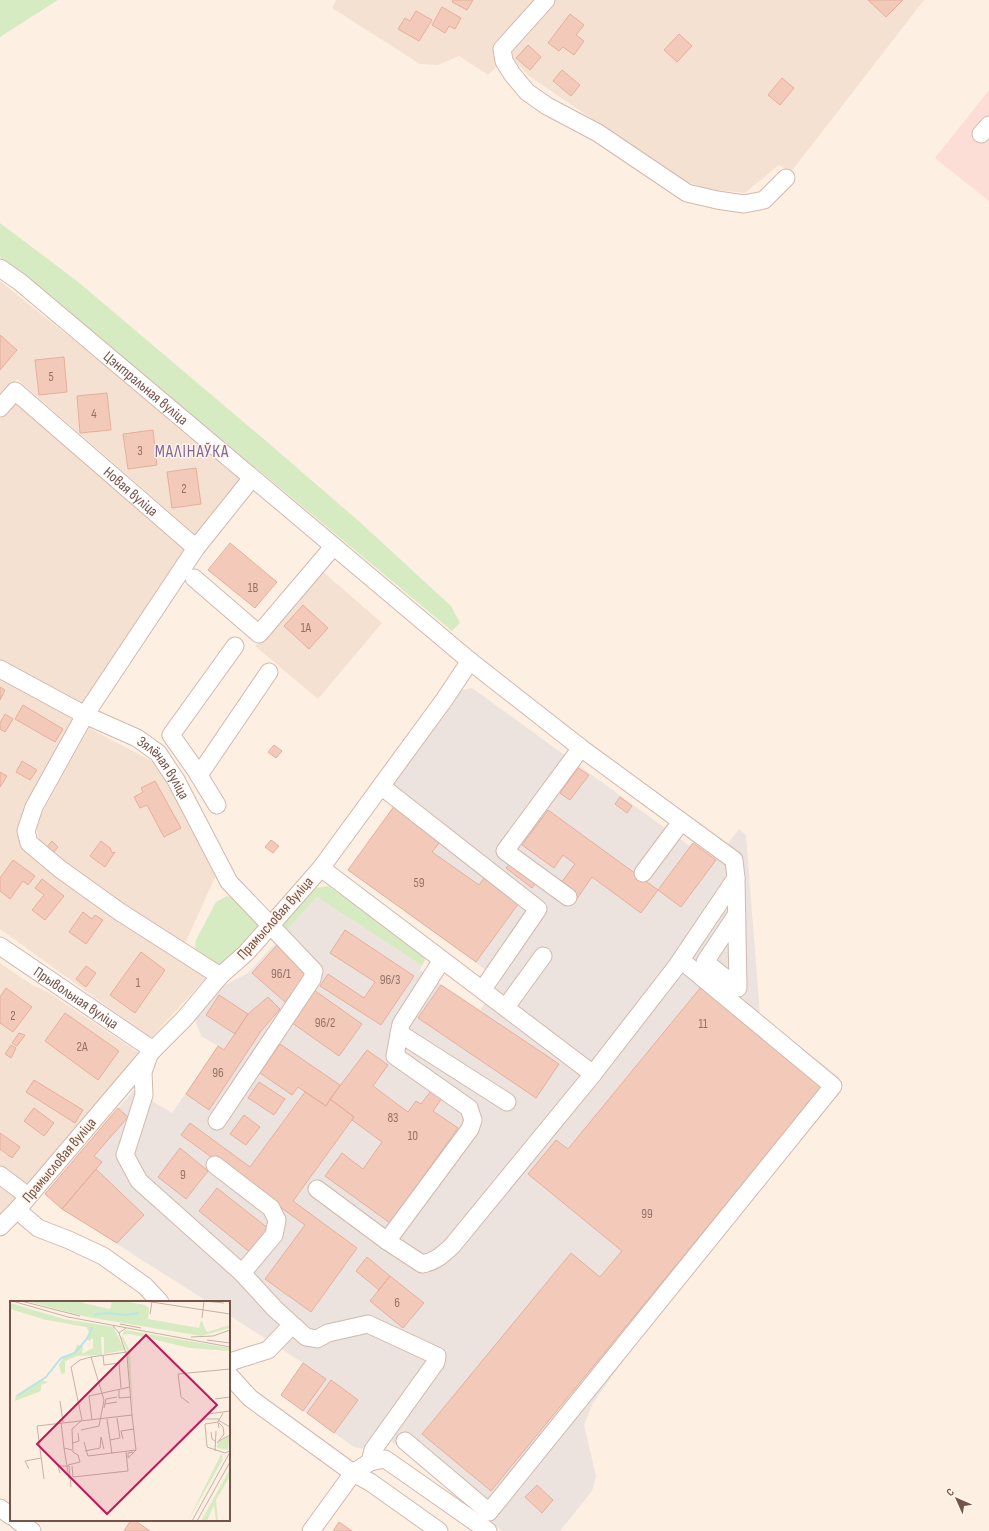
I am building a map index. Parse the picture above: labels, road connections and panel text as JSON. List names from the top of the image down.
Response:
{
  "streets": {
    "street": [
      "Цэнтральная вуліца",
      "Новая вуліца",
      "Зялёная вуліца",
      "Прамысловая вуліца",
      "Прывольная вуліца"
    ]
  },
  "crossings": [
    ["Цэнтральная вуліца", "Прамысловая вуліца"],
    ["Зялёная вуліца", "Прамысловая вуліца"],
    ["Прамысловая вуліца", "Прывольная вуліца"]
  ],
  "districts": ["МАЛІНАЎКА"],
  "house_numbers": [
    "5",
    "4",
    "3",
    "2",
    "1В",
    "1А",
    "59",
    "96/1",
    "96/3",
    "1",
    "2",
    "96/2",
    "11",
    "2А",
    "96",
    "83",
    "10",
    "9",
    "99",
    "6"
  ],
  "north": "top left"
}
